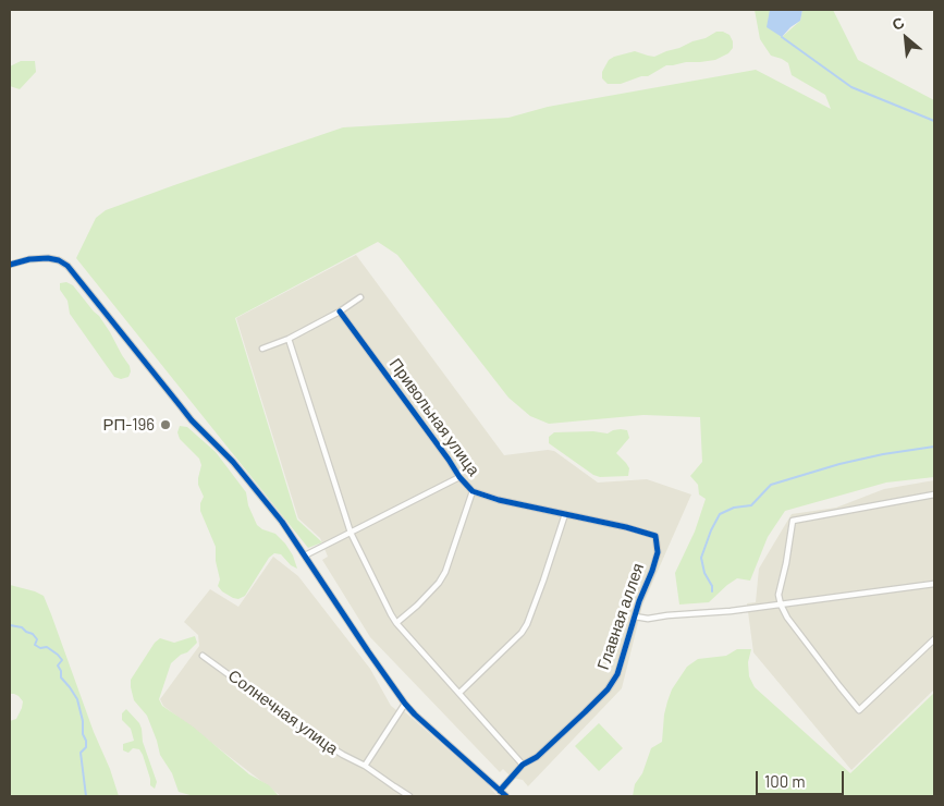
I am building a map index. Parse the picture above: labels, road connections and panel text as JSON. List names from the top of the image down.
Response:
{
  "streets": {
    "street": ["Привольная улица", "Главная аллея", "Солнечная улица"]
  },
  "crossings": [
    ["Привольная улица", "Главная аллея"]
  ],
  "places": ["РП-196"],
  "scale_bar": "100 m",
  "north": "top left"
}
